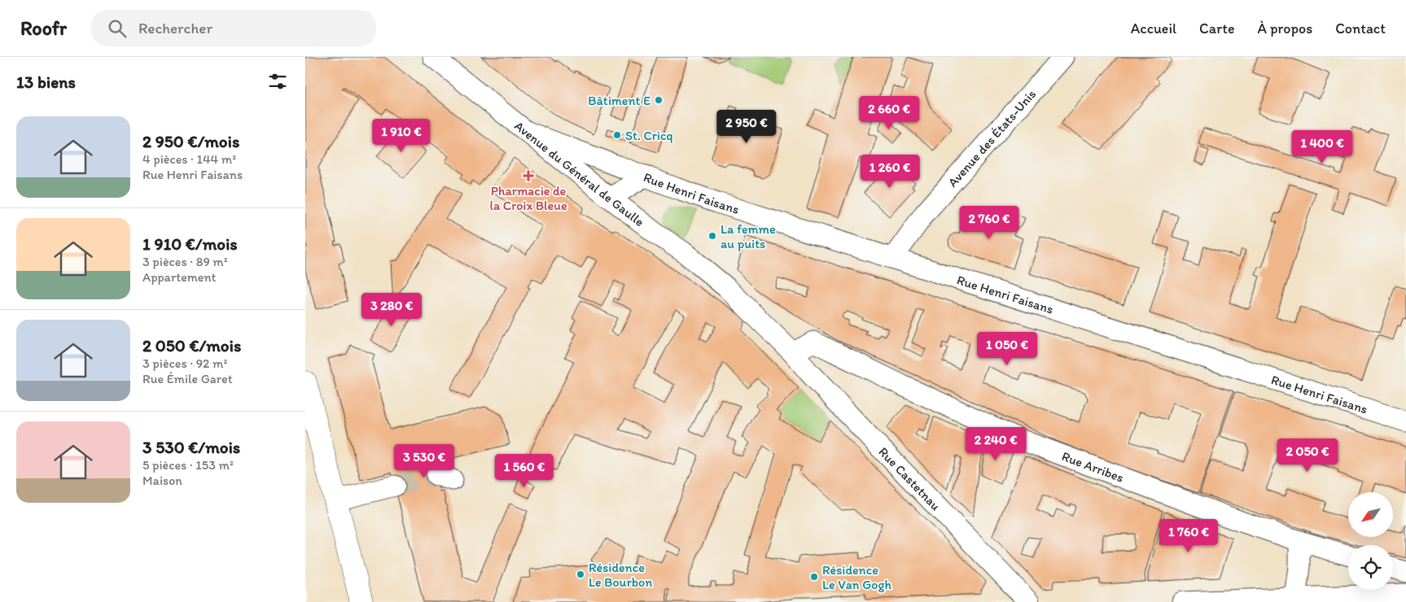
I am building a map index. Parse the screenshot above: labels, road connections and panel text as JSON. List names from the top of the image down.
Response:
{
  "streets": {
    "street": [
      "Avenue des États-Unis",
      "Avenue du Général de Gaulle",
      "Rue Henri Faisans",
      "Rue Arribes",
      "Rue Castetnau"
    ]
  },
  "crossings": [
    ["Avenue des États-Unis", "Rue Henri Faisans"],
    ["Avenue du Général de Gaulle", "Rue Henri Faisans"],
    ["Avenue du Général de Gaulle", "Rue Castetnau"],
    ["Rue Arribes", "Rue Castetnau"]
  ],
  "places": {
    "other": [
      "Bâtiment E",
      "St. Cricq",
      "La femme au puits",
      "Résidence Le Bourbon",
      "Résidence Le Van Gogh"
    ],
    "health": ["Pharmacie de la Croix Bleue"]
  },
  "north": "bottom left",
  "page": {
    "header": "Roofr",
    "search": "Rechercher",
    "nav": [
      "Accueil",
      "Carte",
      "À propos",
      "Contact"
    ],
    "heading": "13 biens",
    "price": [
      "2 660 €",
      "2 950 €",
      "1 910 €",
      "1 400 €",
      "1 260 €",
      "2 760 €",
      "3 280 €",
      "1 050 €",
      "2 240 €",
      "2 050 €",
      "3 530 €",
      "1 560 €",
      "1 760 €"
    ],
    "list": [
      {
        "name": "2 950 €/mois",
        "note": "4 pièces · 144 m² · Rue Henri Faisans"
      },
      {
        "name": "1 910 €/mois",
        "note": "3 pièces · 89 m² · Appartement"
      },
      {
        "name": "2 050 €/mois",
        "note": "3 pièces · 92 m² · Rue Émile Garet"
      },
      {
        "name": "3 530 €/mois",
        "note": "5 pièces · 153 m² · Maison"
      }
    ]
  }
}
